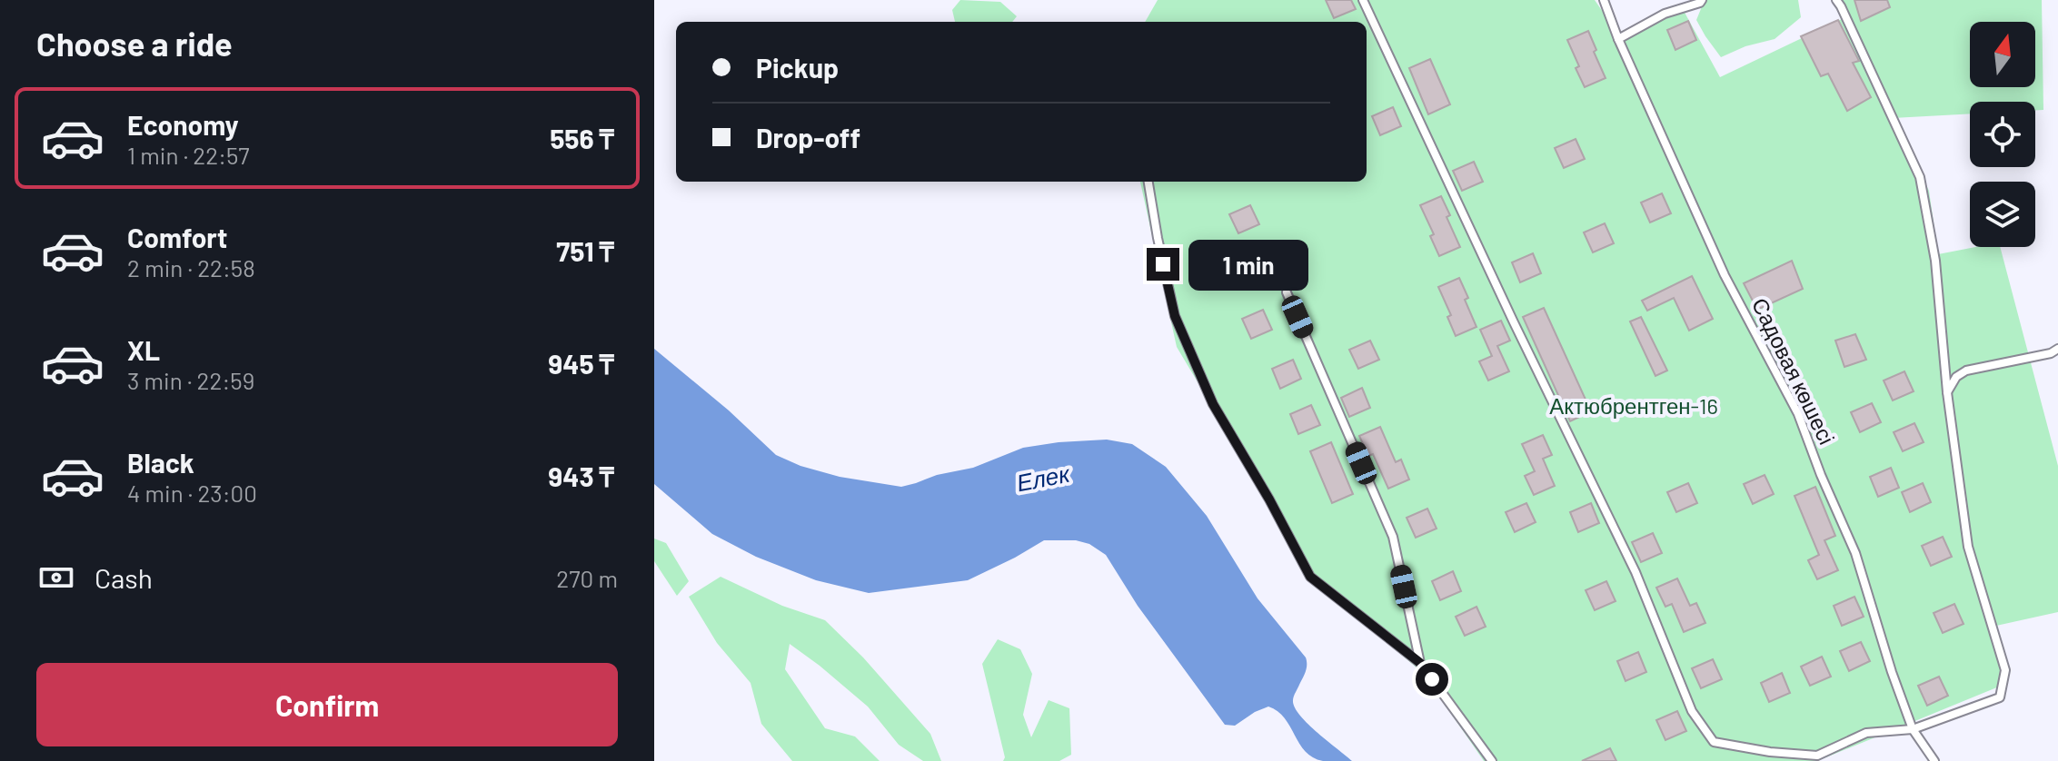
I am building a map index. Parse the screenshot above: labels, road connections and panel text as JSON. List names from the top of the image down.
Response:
{
  "streets": {
    "lane": ["Садовая көшесі"]
  },
  "water": ["Елек"],
  "parks": ["Актюбрентген-16"],
  "north": "top",
  "page": {
    "heading": "Choose a ride",
    "banner": ["Pickup", "Drop-off"],
    "list": [
      {
        "name": "Economy",
        "note": "1 min · 22:57",
        "value": "556 ₸"
      },
      {
        "name": "Comfort",
        "note": "2 min · 22:58",
        "value": "751 ₸"
      },
      {
        "name": "XL",
        "note": "3 min · 22:59",
        "value": "945 ₸"
      },
      {
        "name": "Black",
        "note": "4 min · 23:00",
        "value": "943 ₸"
      }
    ],
    "bubble": "1 min",
    "pay": ["Cash", "270 m"],
    "buttons": "Confirm"
  }
}
